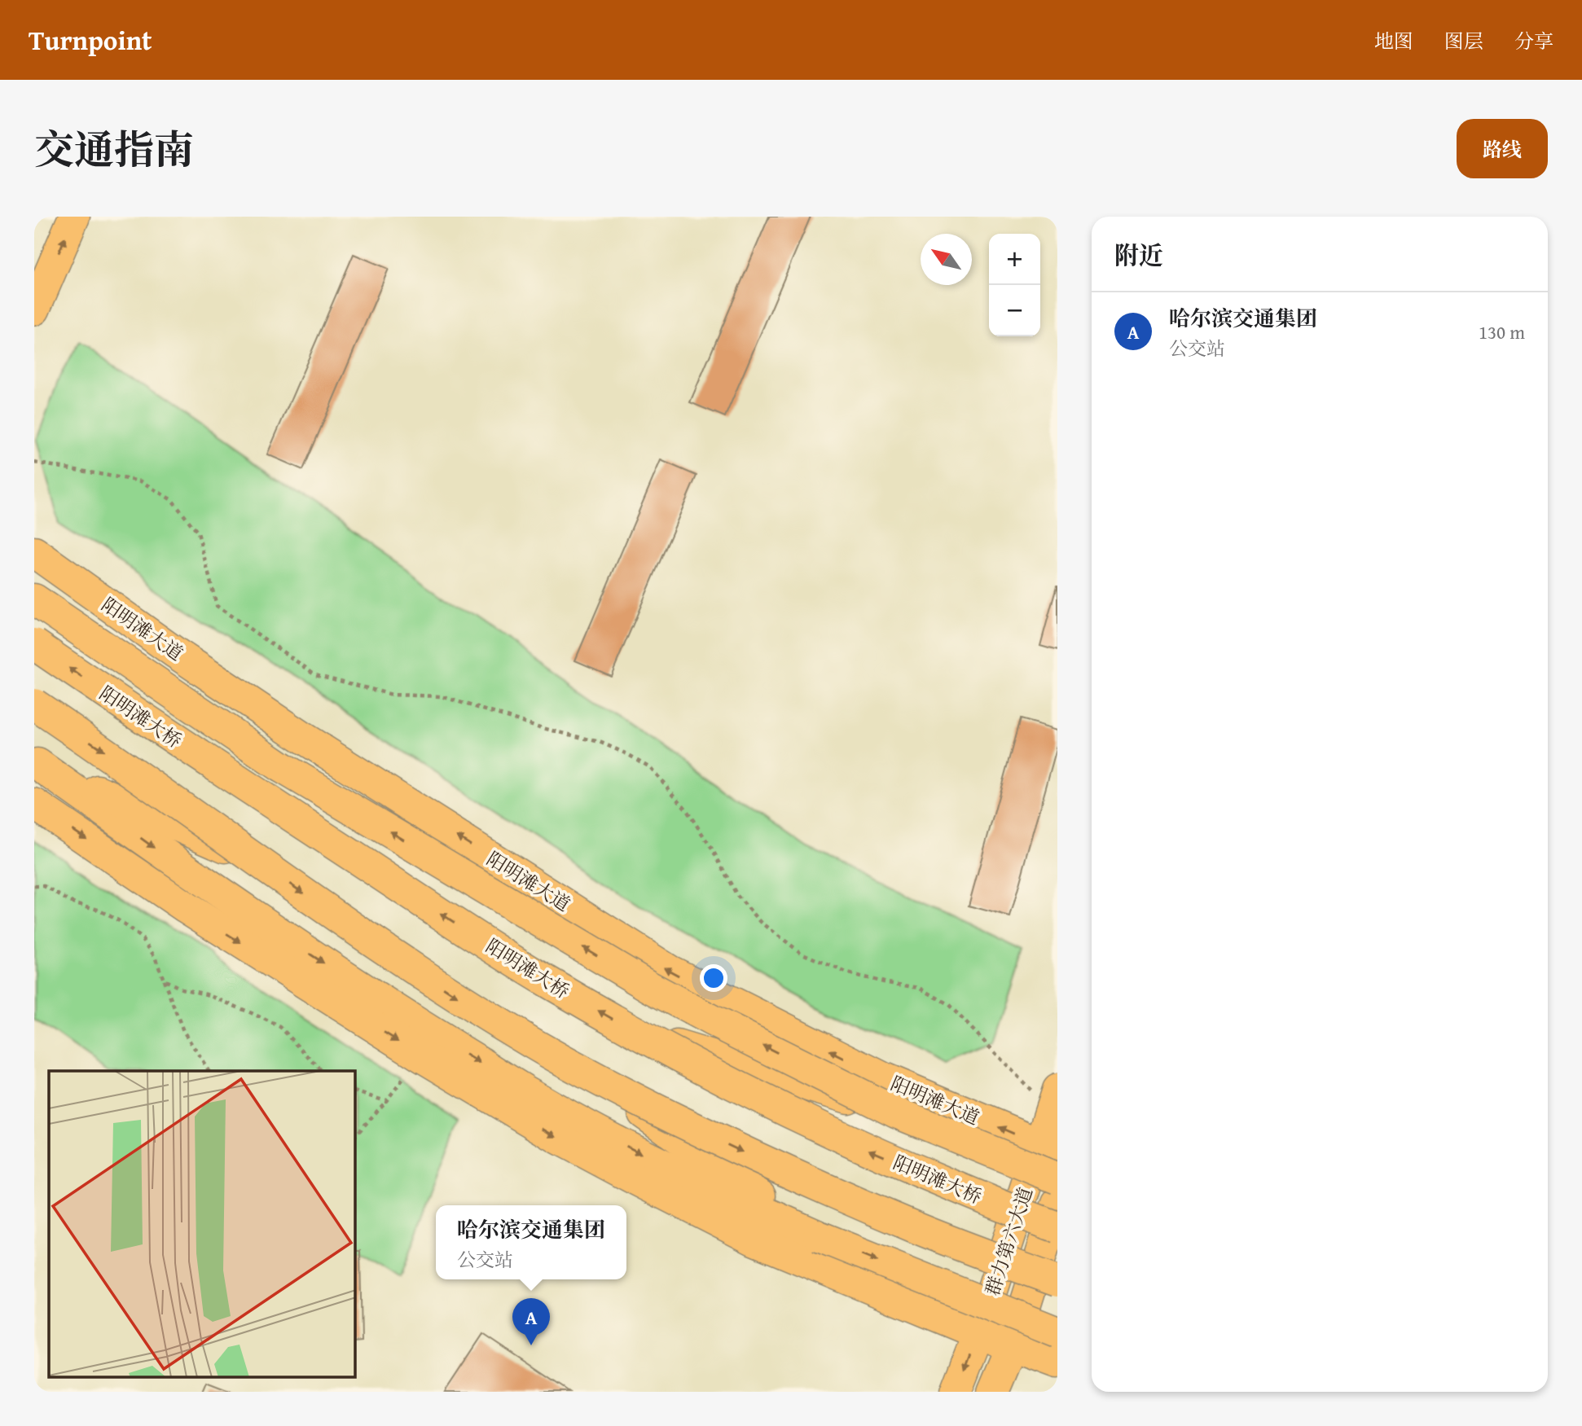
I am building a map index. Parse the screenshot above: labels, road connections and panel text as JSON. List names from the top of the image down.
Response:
{
  "streets": {
    "main road": ["阳明滩大道", "阳明滩大桥", "群力第六大道"]
  },
  "crossings": [
    ["阳明滩大道", "群力第六大道"]
  ],
  "north": "top left",
  "page": {
    "header": "Turnpoint",
    "nav": ["地图", "图层", "分享"],
    "title": "交通指南",
    "buttons": "路线",
    "heading": "附近",
    "map_buttons": ["+", "−"],
    "list": [
      {
        "mark": "A",
        "name": "哈尔滨交通集团",
        "note": "公交站",
        "value": "130 m"
      }
    ],
    "popup": ["哈尔滨交通集团", "公交站"],
    "pins": "A"
  }
}
